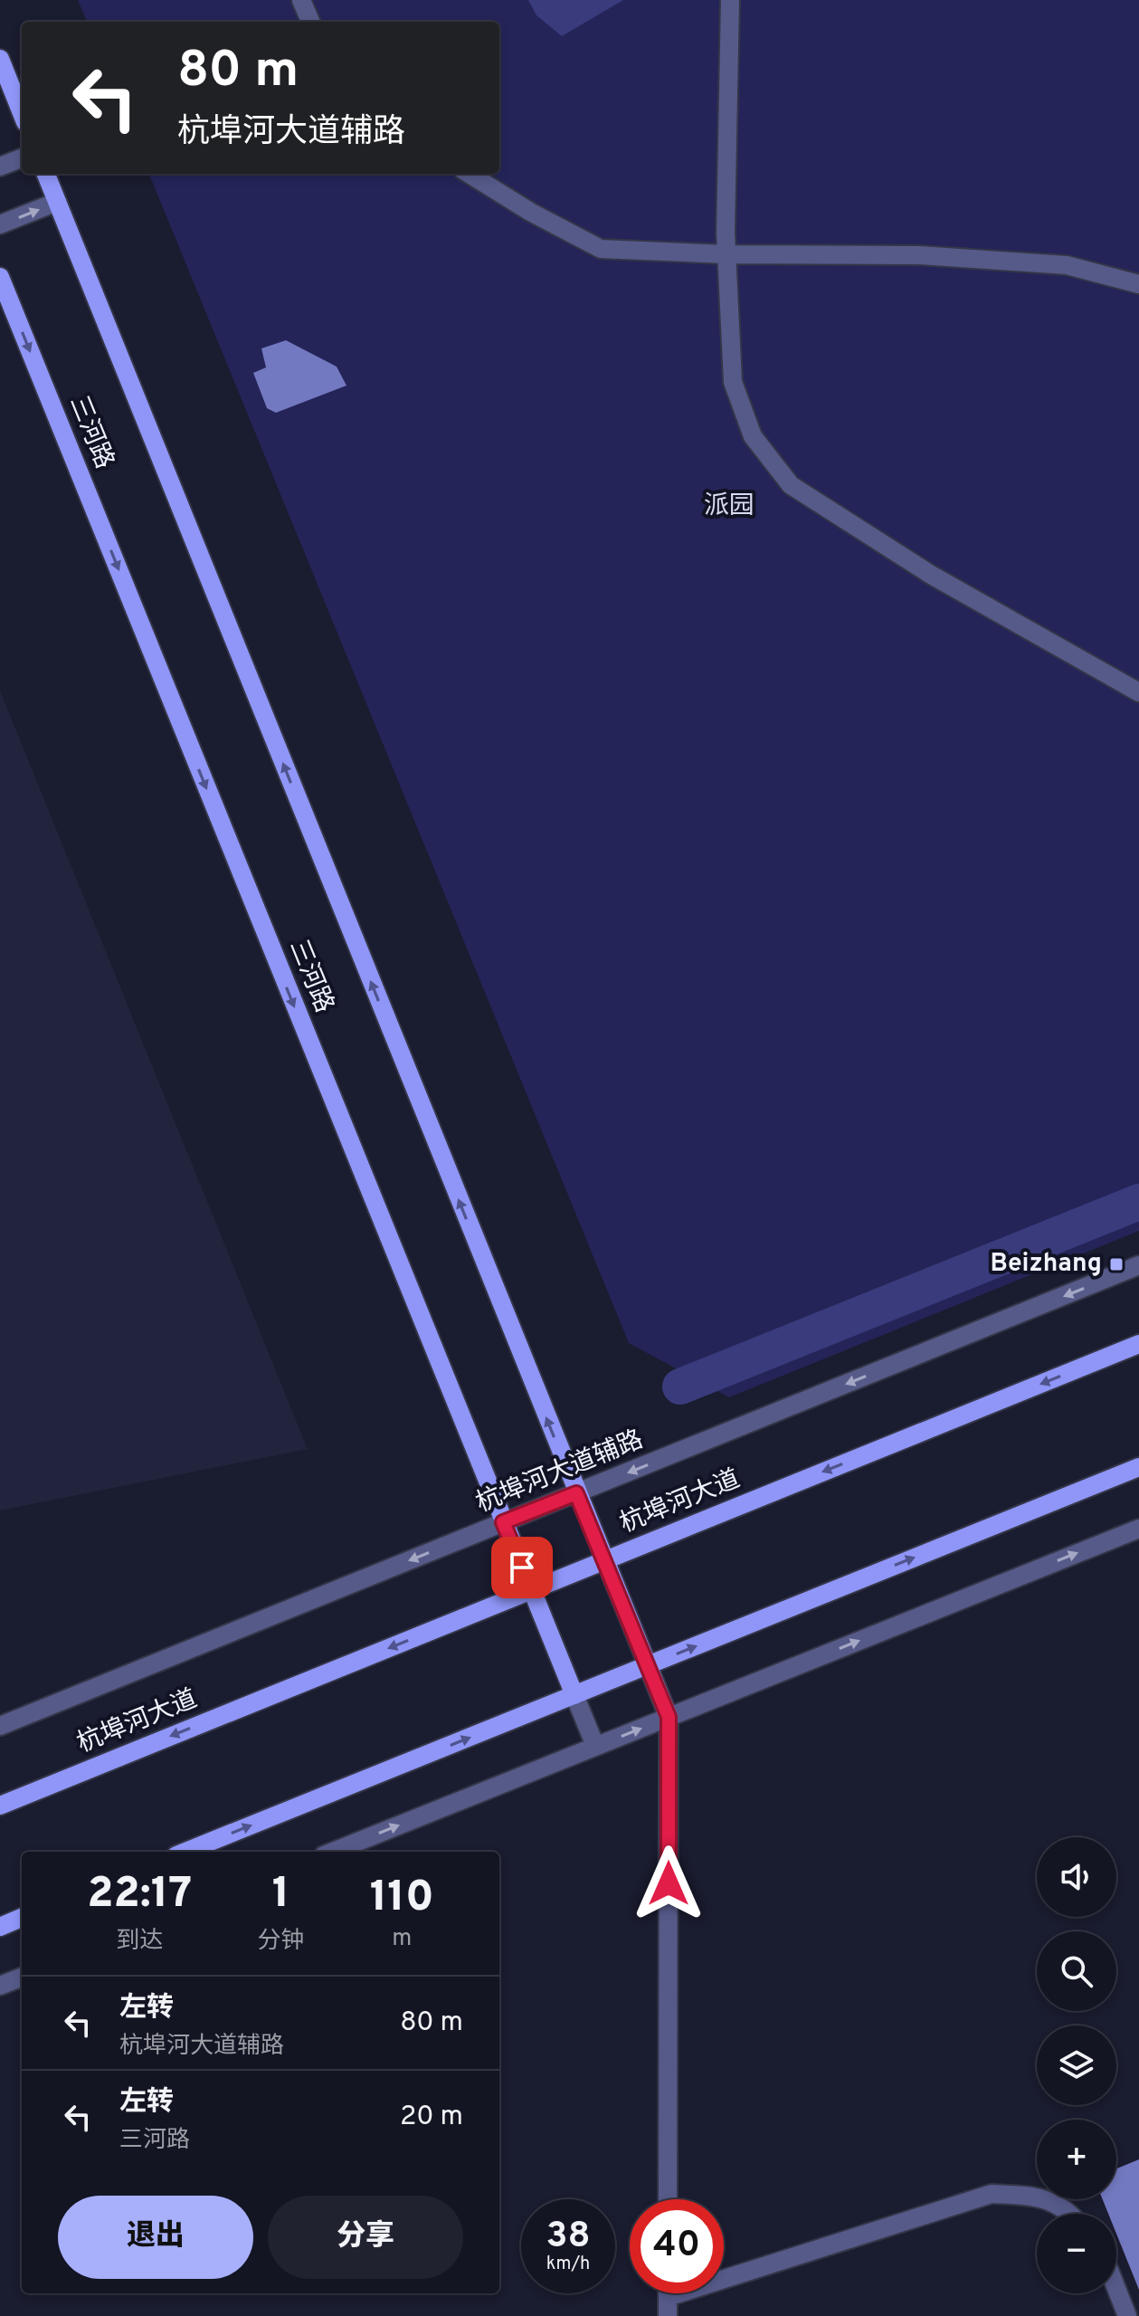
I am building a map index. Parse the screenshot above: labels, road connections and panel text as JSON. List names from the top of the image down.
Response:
{
  "streets": {
    "main road": ["三河路", "杭埠河大道"],
    "street": ["杭埠河大道辅路"]
  },
  "crossings": [
    ["三河路", "杭埠河大道辅路"],
    ["三河路", "杭埠河大道"]
  ],
  "one_way": ["杭埠河大道辅路"],
  "parks": ["派园"],
  "places": {
    "transit": ["Beizhang"]
  },
  "page": {
    "turn": ["80 m", "杭埠河大道辅路"],
    "map_buttons": ["+", "−"],
    "eta": [
      "22:17",
      "到达",
      "1",
      "分钟",
      "110",
      "m"
    ],
    "list": [
      {
        "name": "左转",
        "note": "杭埠河大道辅路",
        "value": "80 m"
      },
      {
        "name": "左转",
        "note": "三河路",
        "value": "20 m"
      }
    ],
    "buttons": ["退出", "分享"],
    "speed": "38 km/h",
    "limit": "40"
  }
}
